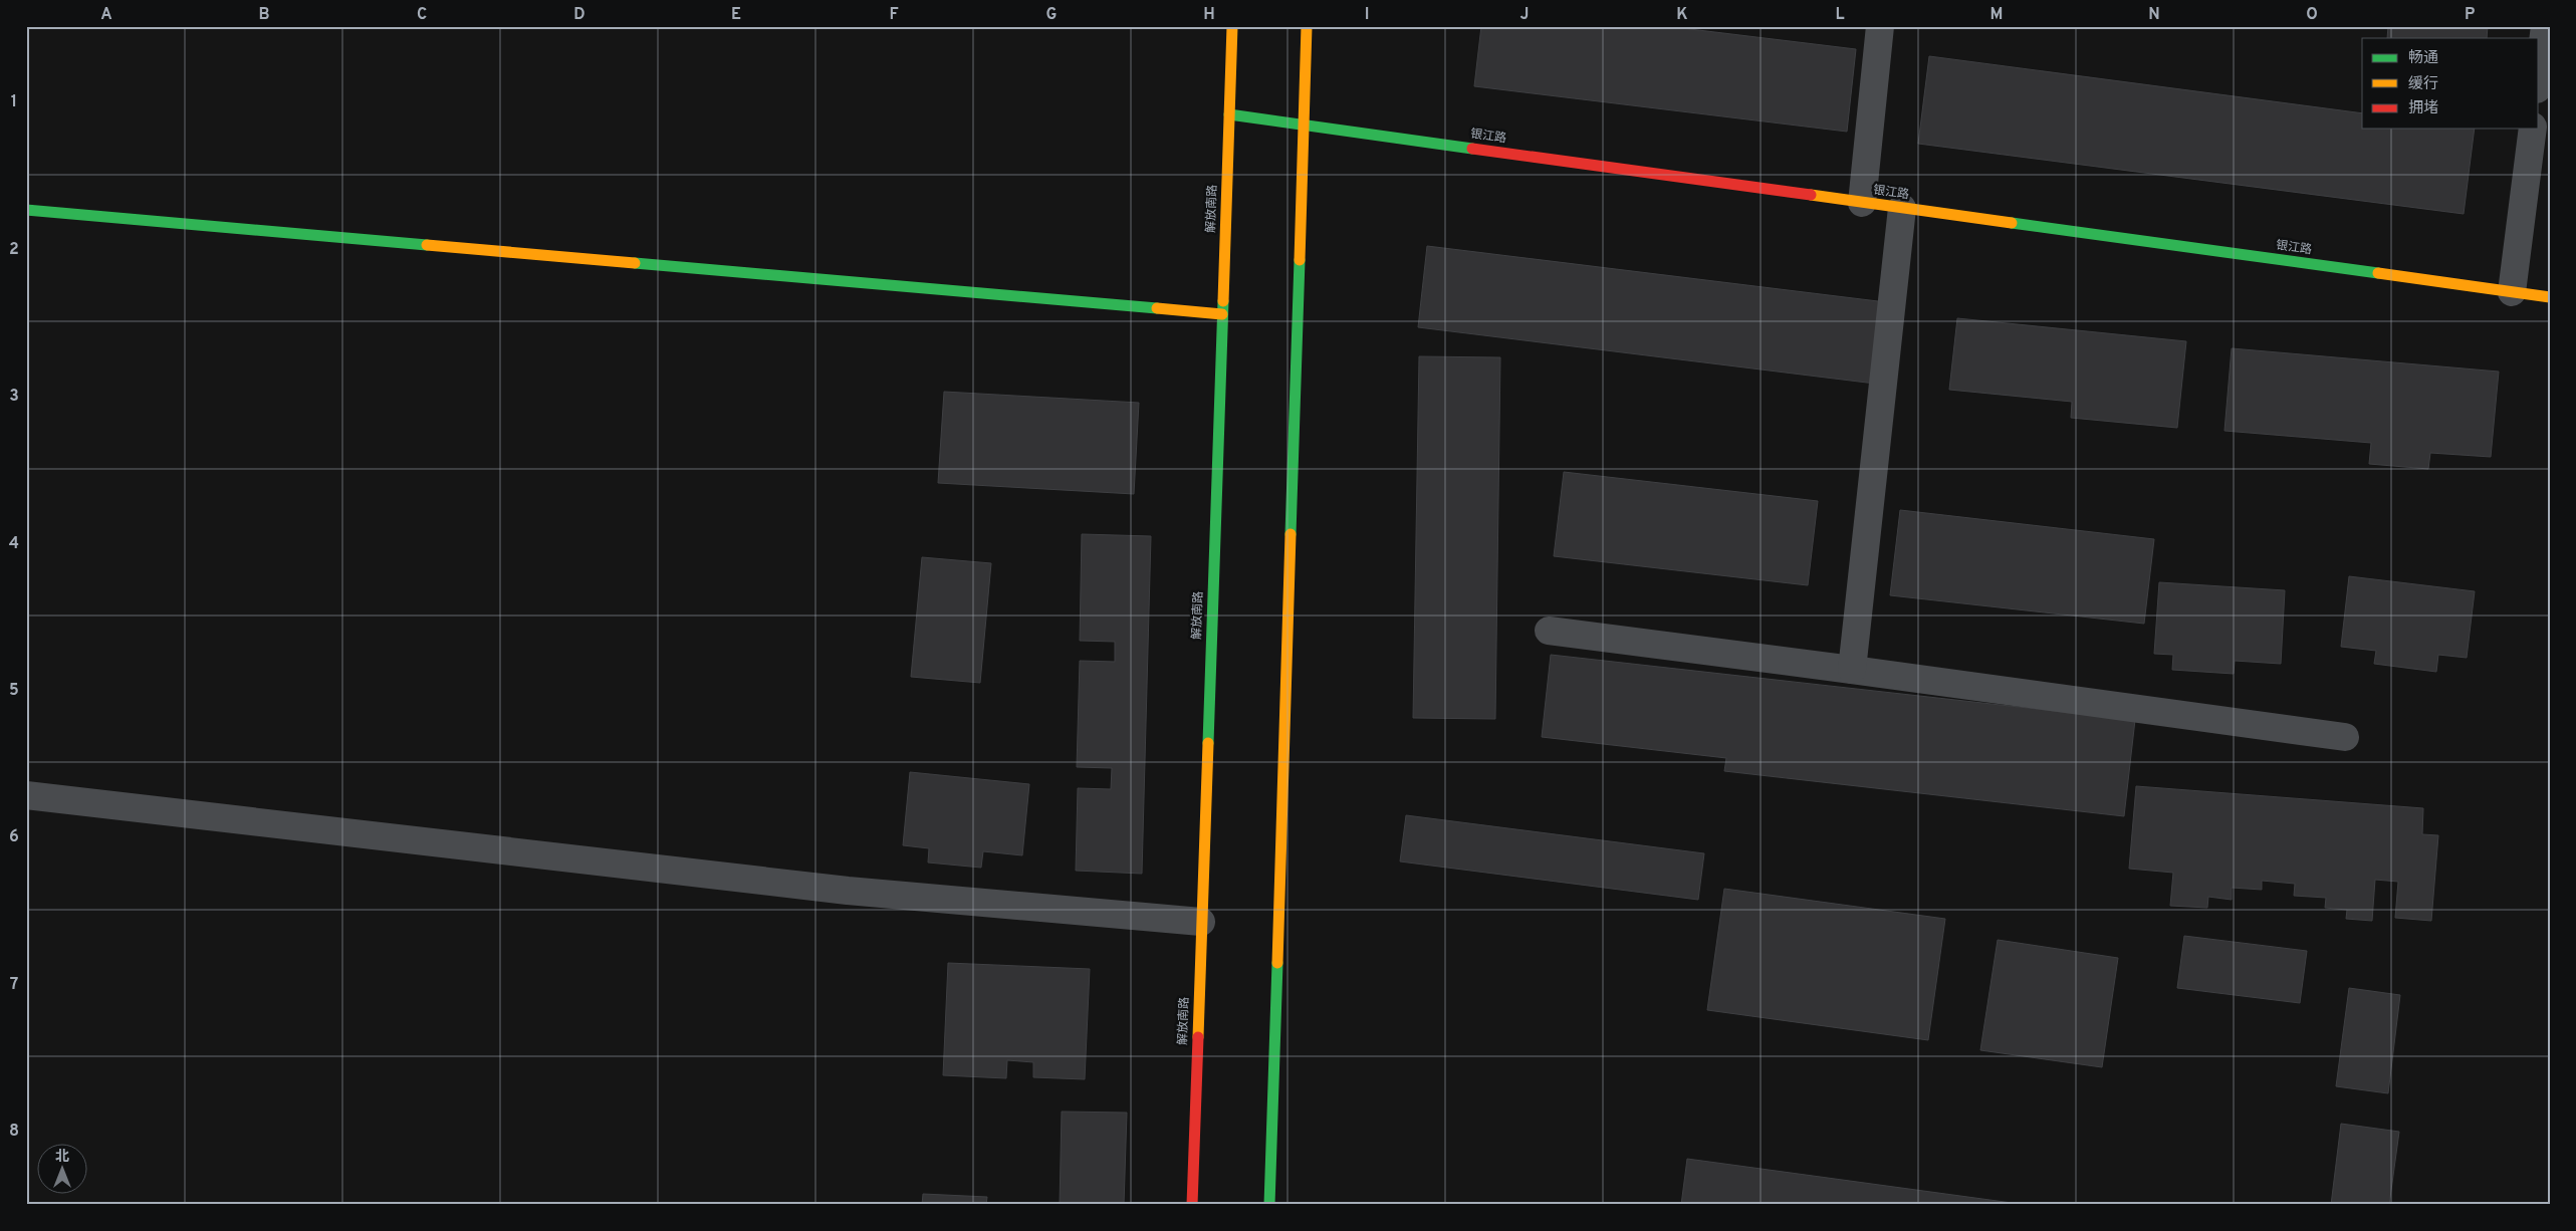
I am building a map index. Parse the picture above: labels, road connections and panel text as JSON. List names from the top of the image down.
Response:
{
  "streets": {
    "street": ["银江路", "解放南路"]
  },
  "crossings": [
    ["银江路", "解放南路"]
  ],
  "legend": ["畅通", "缓行", "拥堵"],
  "north": "top",
  "grid": {
    "columns": [
      "A",
      "B",
      "C",
      "D",
      "E",
      "F",
      "G",
      "H",
      "I",
      "J",
      "K",
      "L",
      "M",
      "N",
      "O",
      "P"
    ],
    "rows": [
      "1",
      "2",
      "3",
      "4",
      "5",
      "6",
      "7",
      "8"
    ]
  }
}
